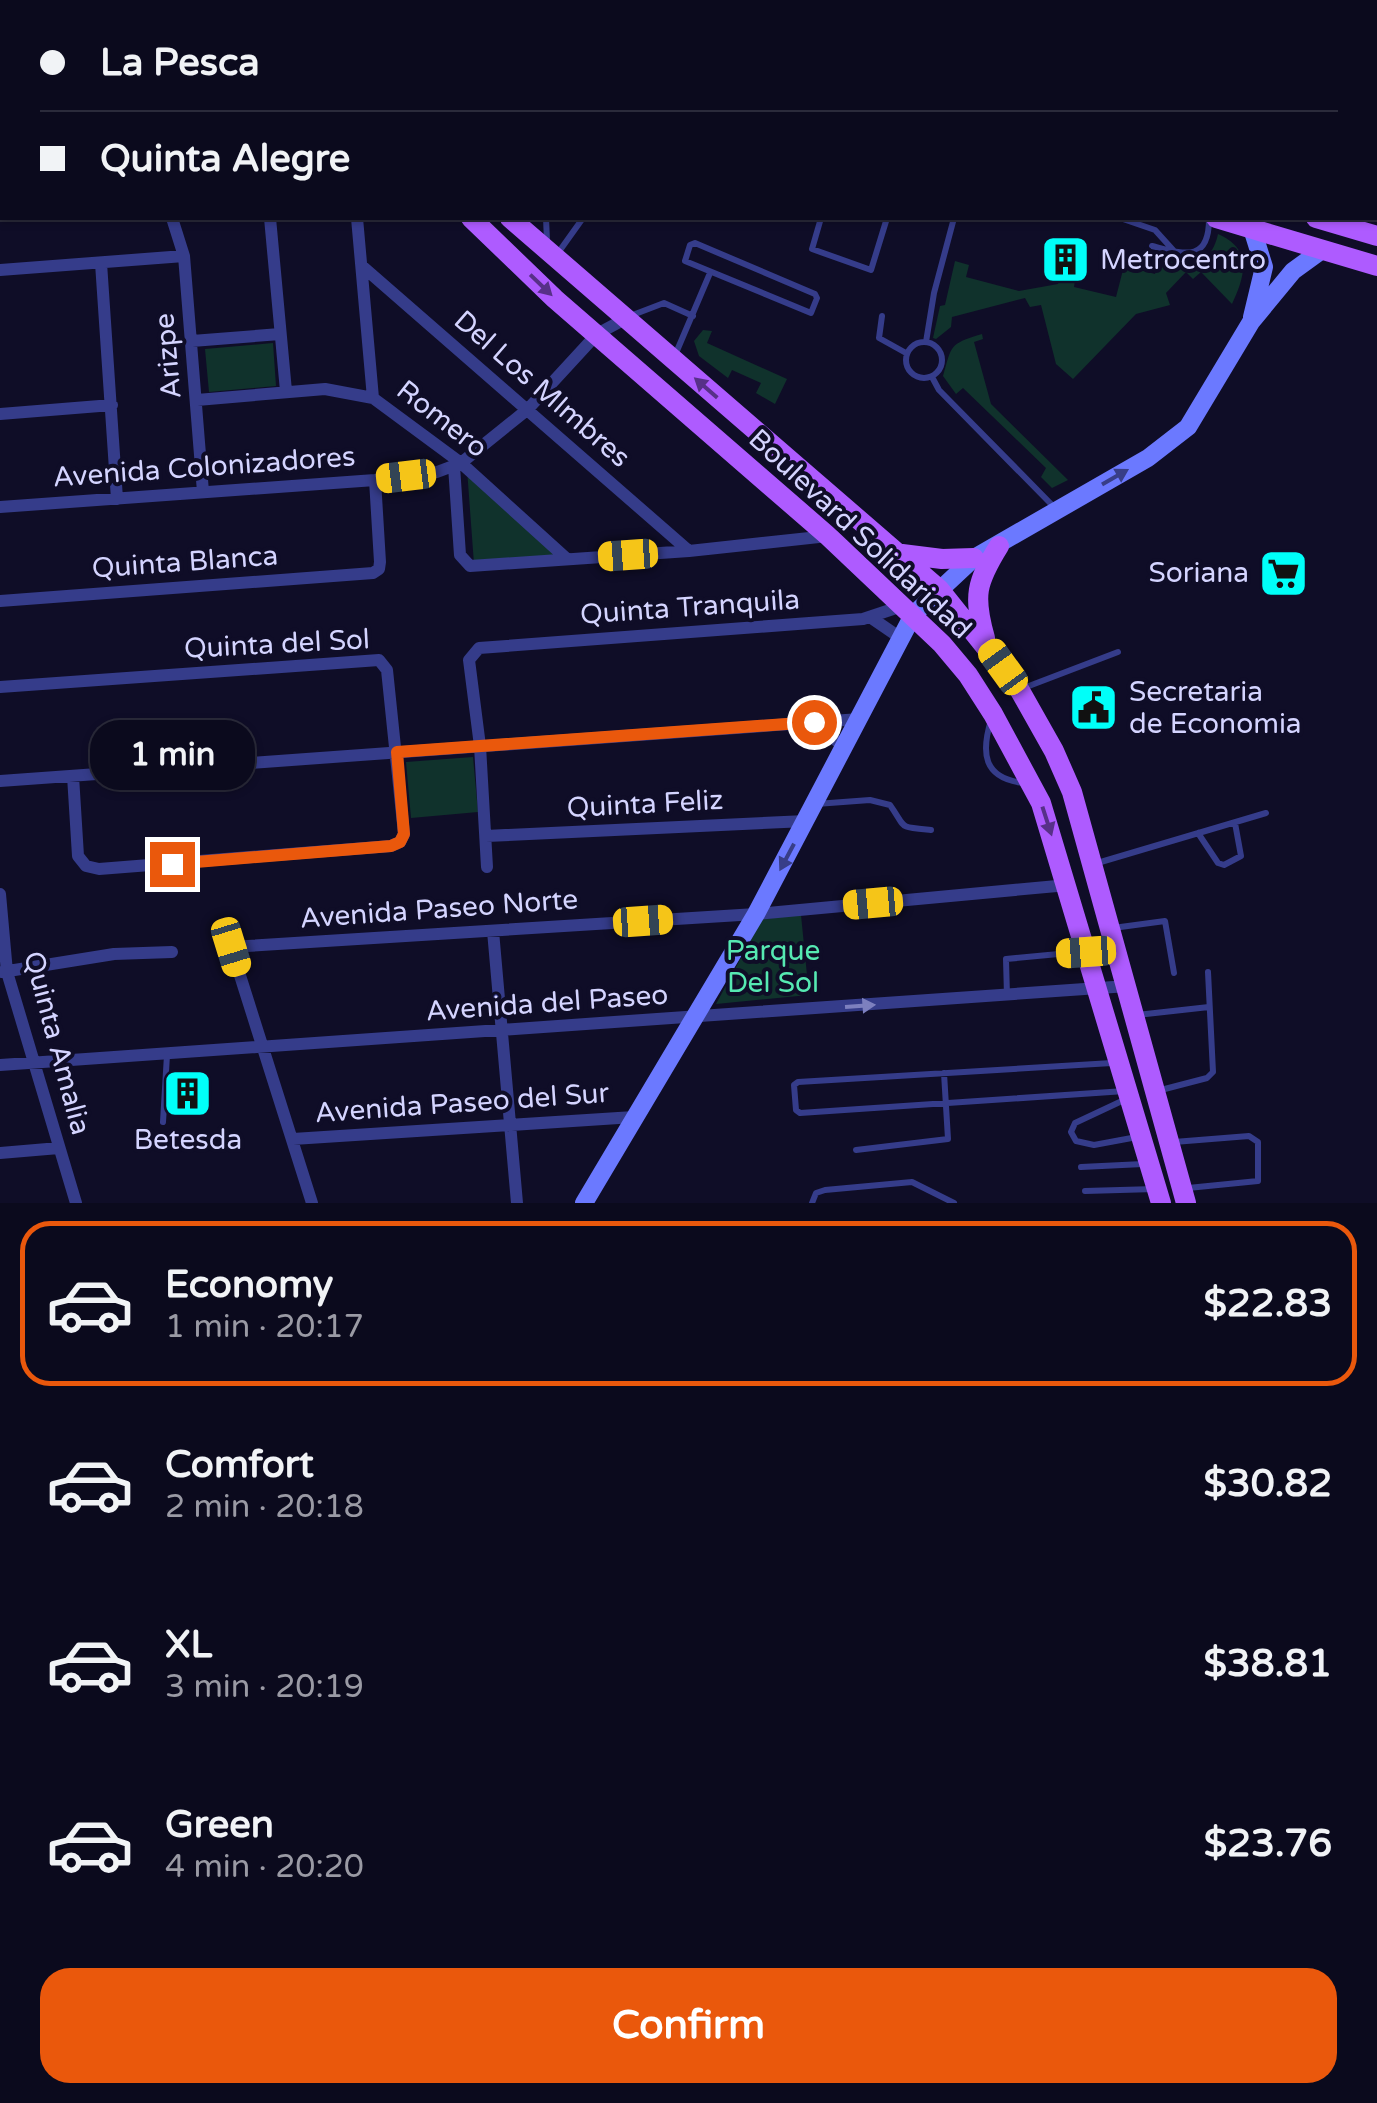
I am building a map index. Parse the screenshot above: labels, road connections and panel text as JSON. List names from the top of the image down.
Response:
{
  "streets": {
    "main road": ["Boulevard Solidaridad"],
    "street": [
      "Arizpe",
      "Del Los MImbres",
      "Romero",
      "Avenida Colonizadores",
      "Quinta Blanca",
      "Quinta Tranquila",
      "Quinta del Sol",
      "Quinta Feliz",
      "Avenida Paseo Norte",
      "Avenida del Paseo",
      "Quinta Amalia",
      "Avenida Paseo del Sur"
    ]
  },
  "crossings": [
    ["Arizpe", "Romero"],
    ["Arizpe", "Avenida Colonizadores"],
    ["Del Los MImbres", "Avenida Colonizadores"],
    ["Romero", "Avenida Colonizadores"],
    ["Avenida Colonizadores", "Boulevard Solidaridad"],
    ["Avenida Colonizadores", "Quinta Blanca"],
    ["Boulevard Solidaridad", "Quinta Tranquila"],
    ["Boulevard Solidaridad", "Avenida Paseo Norte"],
    ["Boulevard Solidaridad", "Avenida del Paseo"],
    ["Avenida Paseo Norte", "Avenida del Paseo"],
    ["Avenida del Paseo", "Quinta Amalia"]
  ],
  "parks": ["Parque Del Sol"],
  "places": {
    "building": ["Metrocentro", "Betesda"],
    "supermarket": ["Soriana"],
    "public building": ["Secretaria de Economia"]
  },
  "page": {
    "banner": ["La Pesca", "Quinta Alegre"],
    "bubble": "1 min",
    "list": [
      {
        "name": "Economy",
        "note": "1 min · 20:17",
        "value": "$22.83"
      },
      {
        "name": "Comfort",
        "note": "2 min · 20:18",
        "value": "$30.82"
      },
      {
        "name": "XL",
        "note": "3 min · 20:19",
        "value": "$38.81"
      },
      {
        "name": "Green",
        "note": "4 min · 20:20",
        "value": "$23.76"
      }
    ],
    "buttons": "Confirm"
  }
}
